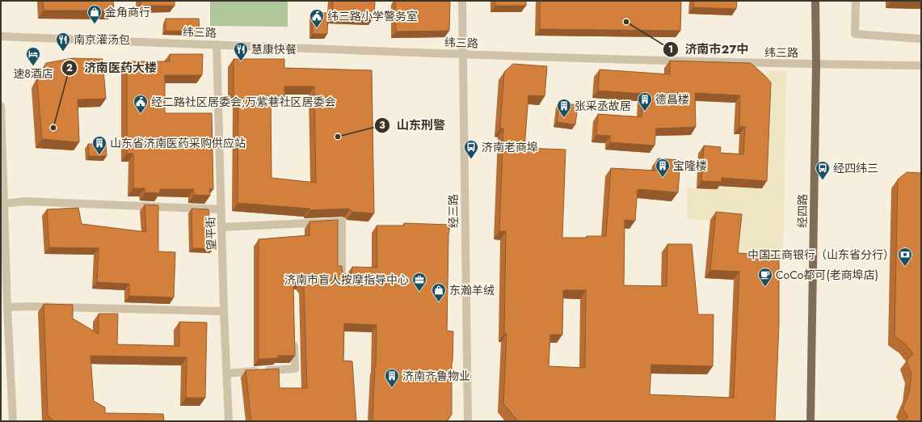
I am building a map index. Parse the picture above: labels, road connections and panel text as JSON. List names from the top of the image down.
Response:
{
  "streets": {
    "main road": ["经四路"],
    "street": ["纬三路", "经三路", "望平街"]
  },
  "crossings": [
    ["纬三路", "经三路"],
    ["纬三路", "经四路"],
    ["纬三路", "望平街"]
  ],
  "places": {
    "other": ["济南市27中", "济南医药大楼", "山东刑警"],
    "shop": ["金角商行", "东瀚羊绒"],
    "public building": ["纬三路小学警务室", "经二路社区居委会;万紫巷社区居委会"],
    "restaurant": ["南京灌汤包", "慧康快餐"],
    "hotel": ["速8酒店"],
    "building": [
      "德昌楼",
      "张采丞故居",
      "山东省济南医药采购供应站",
      "宝隆楼",
      "济南齐鲁物业"
    ],
    "bus stop": ["济南老商埠", "经四纬三"],
    "bank": ["中国工商银行（山东省分行）"],
    "cafe": ["CoCo都可(老商埠店)"],
    "office": ["济南市盲人按摩指导中心"]
  }
}
